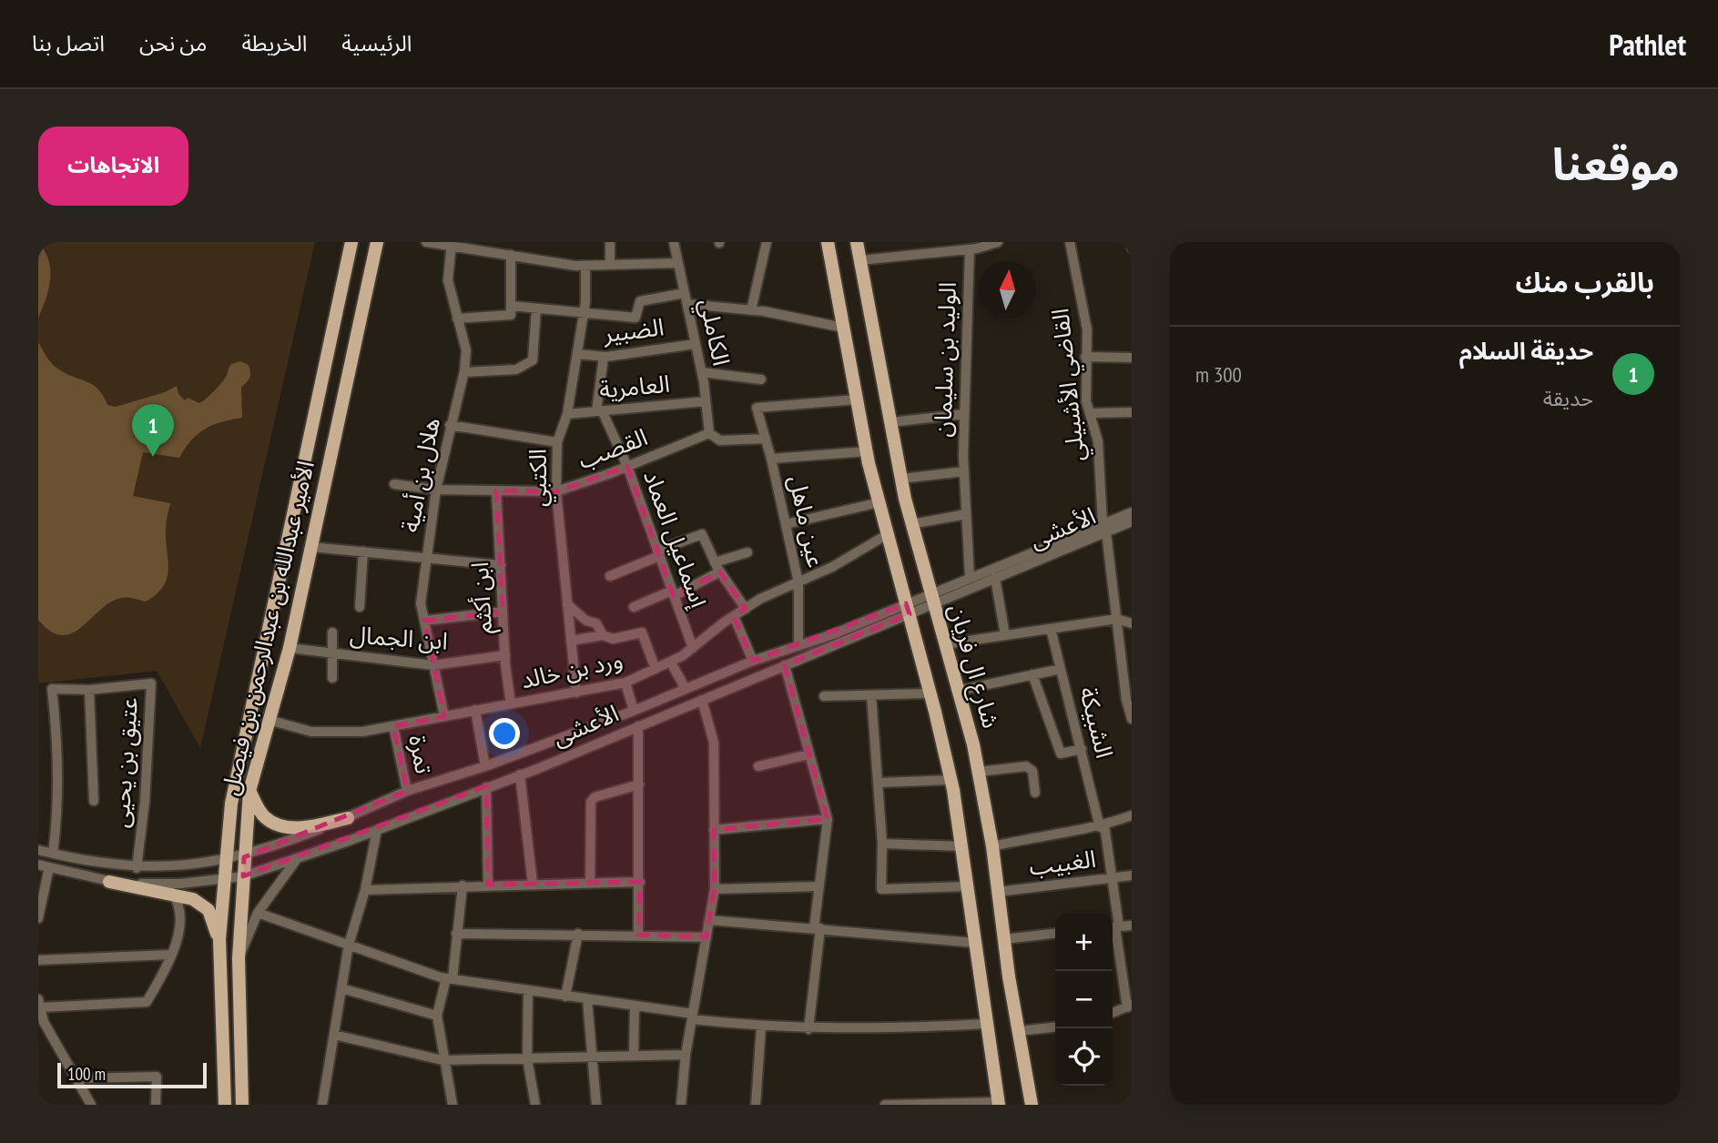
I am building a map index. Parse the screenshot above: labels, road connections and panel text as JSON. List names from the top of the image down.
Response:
{
  "streets": {
    "main road": ["الأمير عبدالله بن عبدالرحمن بن فيصل", "شارع ال فريان"],
    "street": [
      "الضبير",
      "الكاملي",
      "الوليد بن سليمان",
      "القاضي الأشبيلي",
      "العامرية",
      "القصب",
      "هلال بن أمية",
      "الكتبي",
      "عين ماهل",
      "الأعشى",
      "إسماعيل العماد",
      "ابن أكثم",
      "ابن الجمال",
      "ورد بن خالد",
      "الشبيكة",
      "تمرة",
      "عتيق بن يحيى",
      "الغبيب"
    ]
  },
  "crossings": [
    ["الضبير", "الكاملي"],
    ["الضبير", "الكتبي"],
    ["الكاملي", "العامرية"],
    ["الكاملي", "القصب"],
    ["الوليد بن سليمان", "الأعشى"],
    ["القاضي الأشبيلي", "الأعشى"],
    ["العامرية", "الكتبي"],
    ["العامرية", "إسماعيل العماد"],
    ["القصب", "هلال بن أمية"],
    ["القصب", "الكتبي"],
    ["القصب", "إسماعيل العماد"],
    ["القصب", "ابن أكثم"],
    ["هلال بن أمية", "ابن الجمال"],
    ["هلال بن أمية", "ورد بن خالد"],
    ["الكتبي", "ورد بن خالد"],
    ["عين ماهل", "الأعشى"],
    ["عين ماهل", "شارع ال فريان"],
    ["عين ماهل", "ورد بن خالد"],
    ["الأعشى", "الأمير عبدالله بن عبدالرحمن بن فيصل"],
    ["الأعشى", "شارع ال فريان"],
    ["الأعشى", "تمرة"],
    ["الأعشى", "عتيق بن يحيى"],
    ["إسماعيل العماد", "ورد بن خالد"],
    ["ابن أكثم", "ابن الجمال"],
    ["ابن أكثم", "ورد بن خالد"],
    ["الأمير عبدالله بن عبدالرحمن بن فيصل", "ابن الجمال"],
    ["الأمير عبدالله بن عبدالرحمن بن فيصل", "ورد بن خالد"],
    ["شارع ال فريان", "ورد بن خالد"],
    ["شارع ال فريان", "الغبيب"],
    ["ورد بن خالد", "تمرة"],
    ["الشبيكة", "الغبيب"]
  ],
  "scale_bar": "100 m",
  "north": "top",
  "page": {
    "header": "Pathlet",
    "nav": [
      "الرئيسية",
      "الخريطة",
      "من نحن",
      "اتصل بنا"
    ],
    "title": "موقعنا",
    "buttons": "الاتجاهات",
    "heading": "بالقرب منك",
    "list": [
      {
        "mark": "1",
        "name": "حديقة السلام",
        "note": "حديقة",
        "value": "300 m"
      }
    ],
    "pins": "1",
    "map_buttons": ["+", "−"],
    "scale": "100 m"
  }
}
